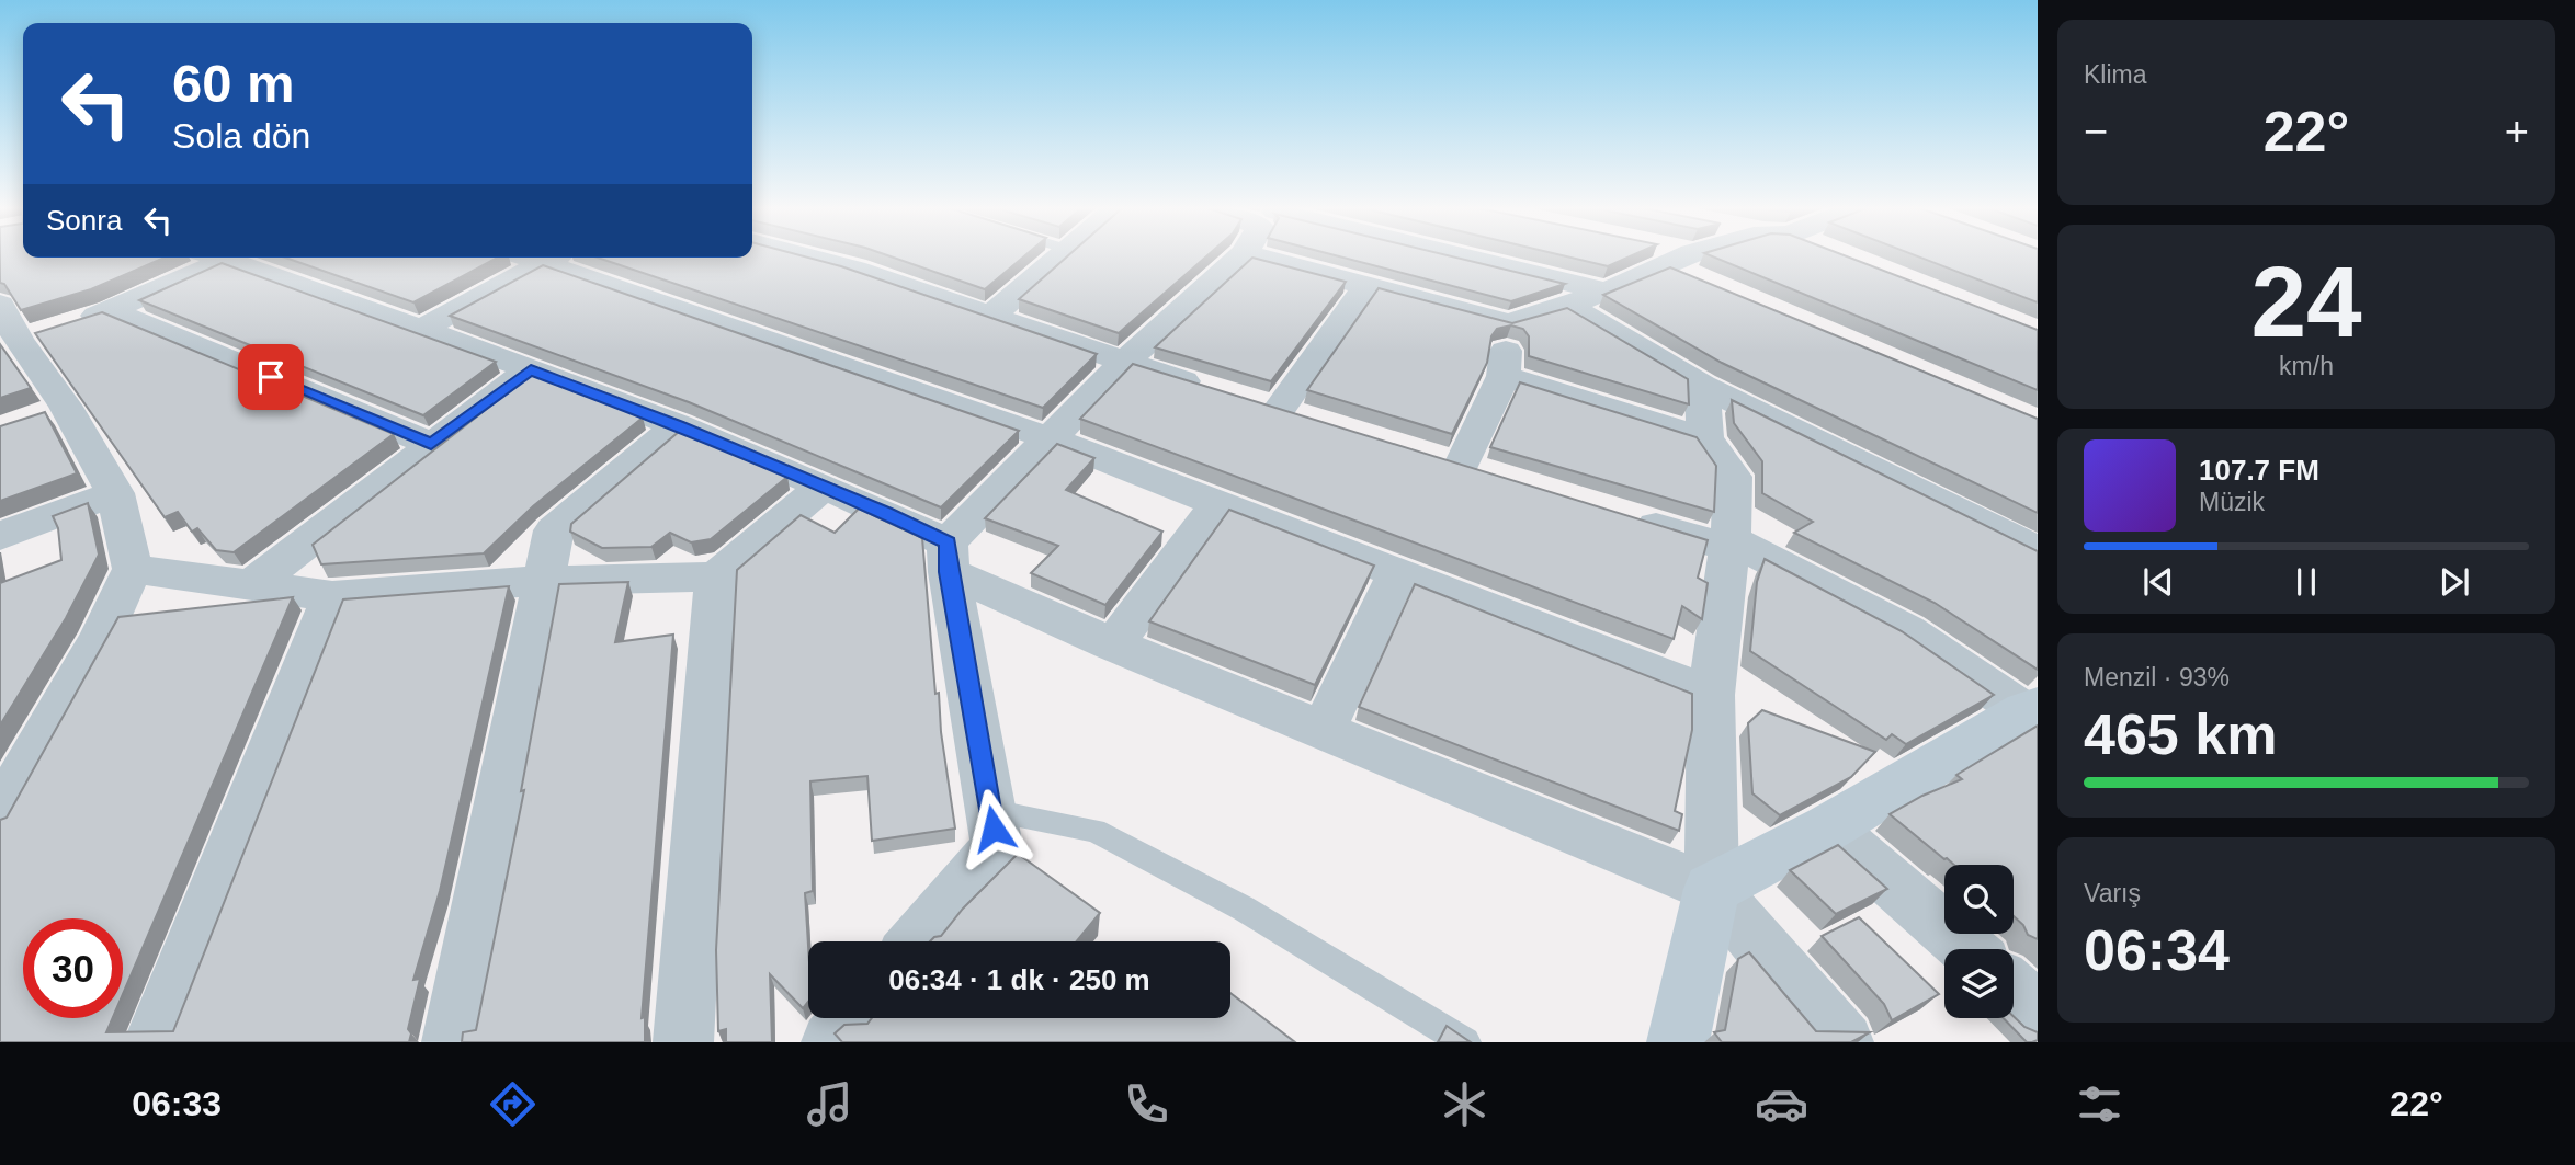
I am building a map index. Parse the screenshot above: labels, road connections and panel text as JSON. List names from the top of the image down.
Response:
{
  "page": {
    "tile": [
      "Klima",
      ["24", "km/h"],
      ["Menzil · 93%", "465 km"],
      ["Varış", "06:34"]
    ],
    "turn": ["60 m", "Sola dön"],
    "heat": ["−", "22°", "+"],
    "then": "Sonra",
    "song": ["107.7 FM", "Müzik"],
    "limit": "30",
    "trip": "06:34 · 1 dk · 250 m",
    "tabs": ["06:33", "22°"]
  }
}
